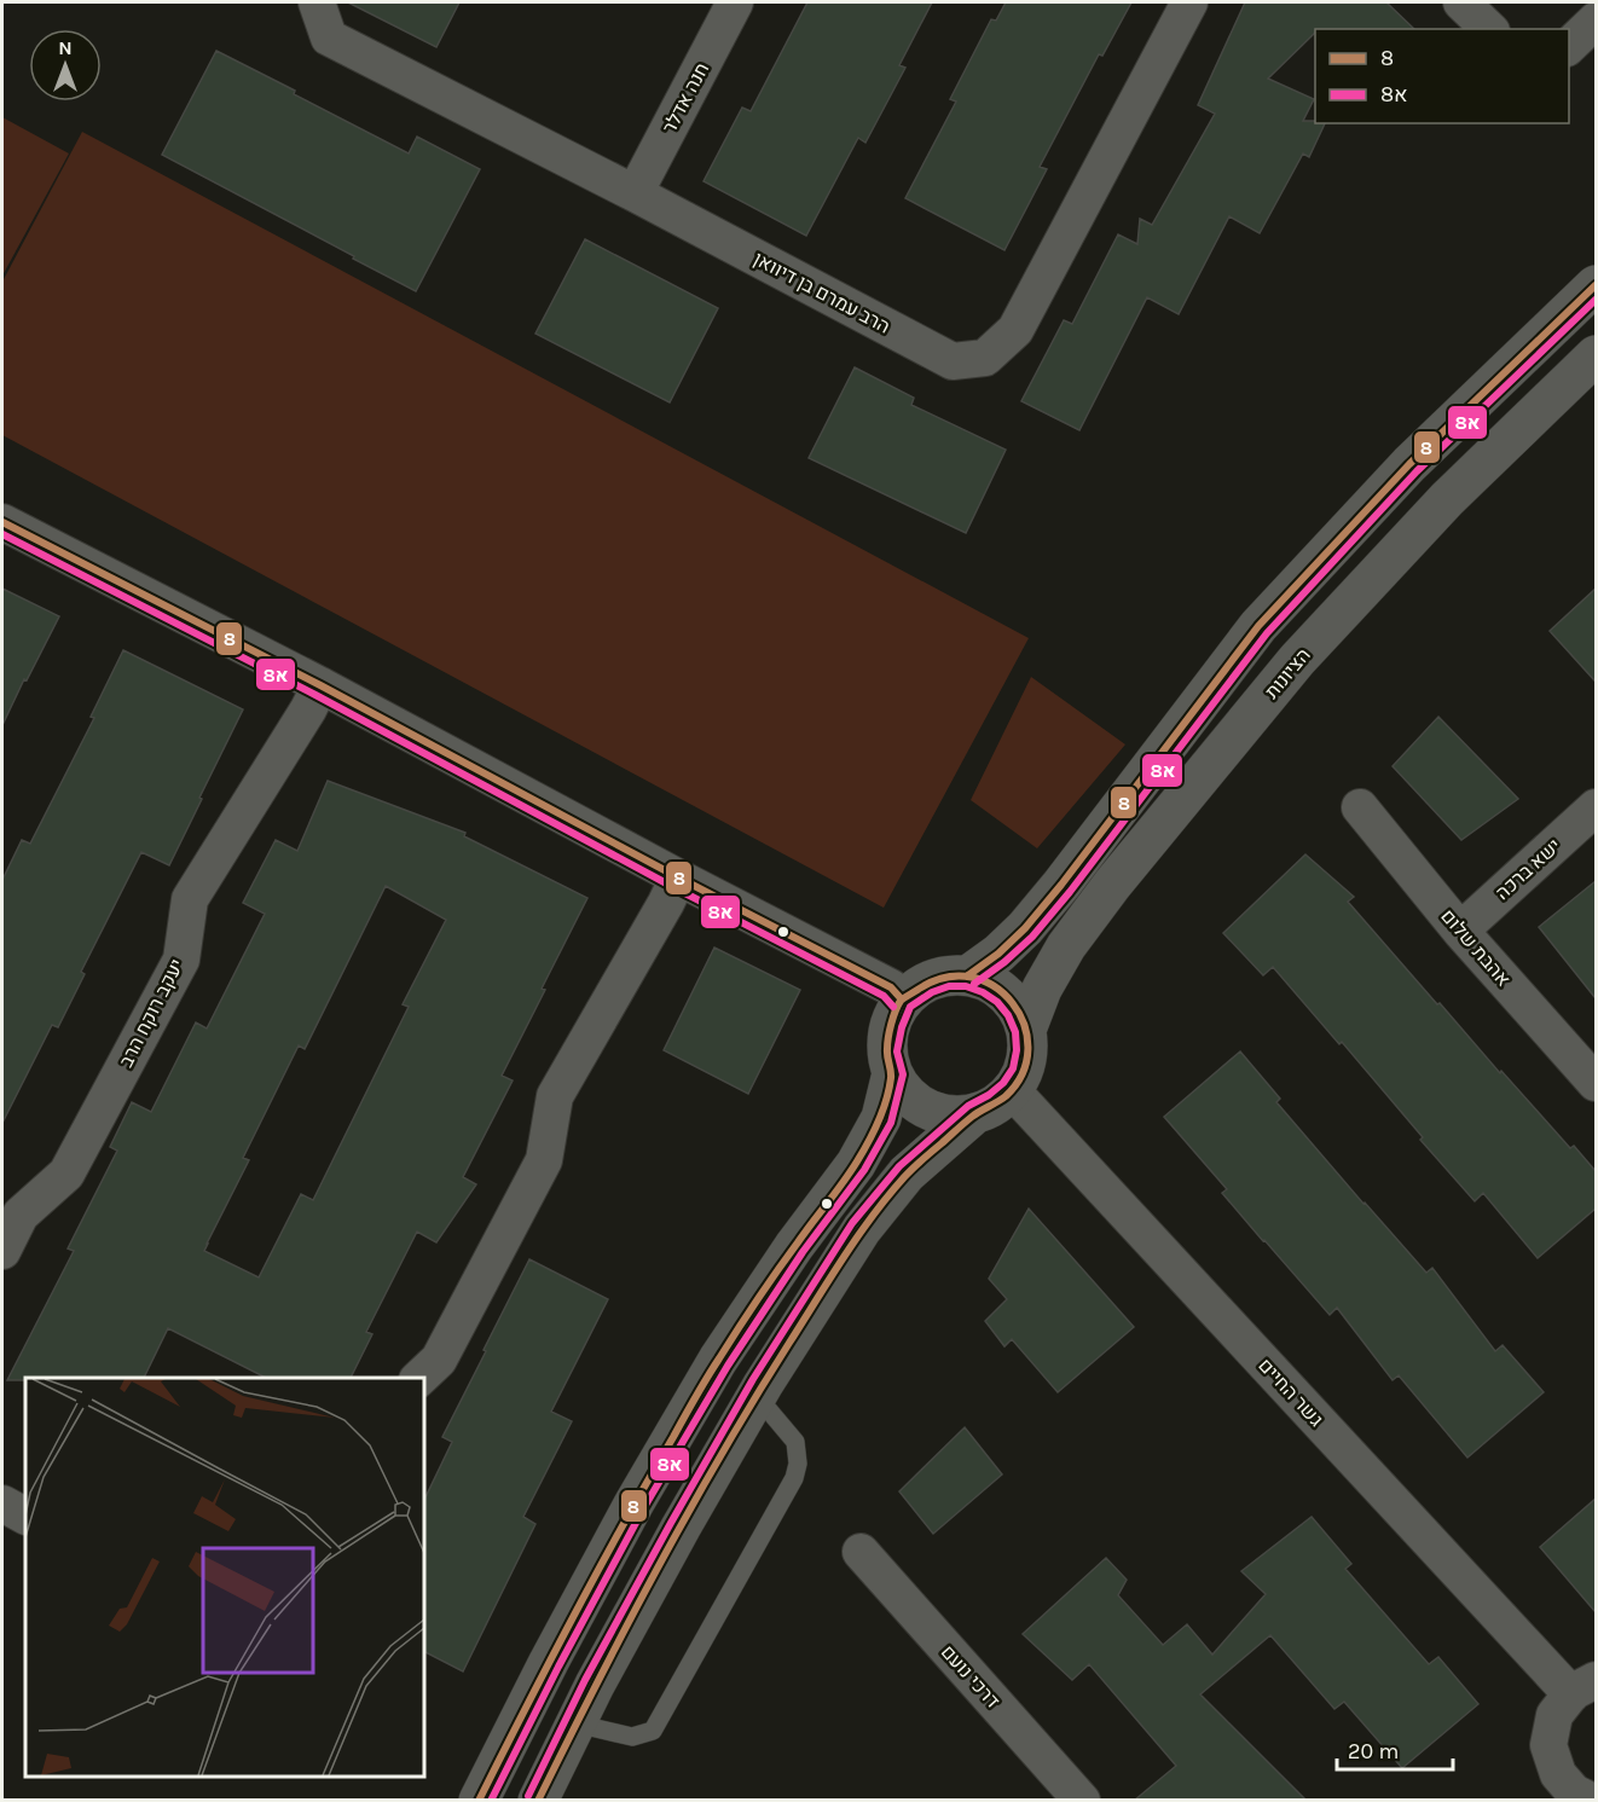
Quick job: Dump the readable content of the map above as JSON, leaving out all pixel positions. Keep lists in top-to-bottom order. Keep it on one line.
{"streets":{"street":["חנה אדלר","הרב עמרם בן דיוואן","הציונות","ישא ברכה","אהבת שלום","יעקב רוקח הרב","גשר החיים","דרכי נועם"]},"crossings":[["חנה אדלר","הרב עמרם בן דיוואן"],["הציונות","גשר החיים"],["ישא ברכה","אהבת שלום"]],"lines":["transit line 8","transit line 8א"],"legend":["8","8א"],"scale_bar":"20 m","north":"top"}
